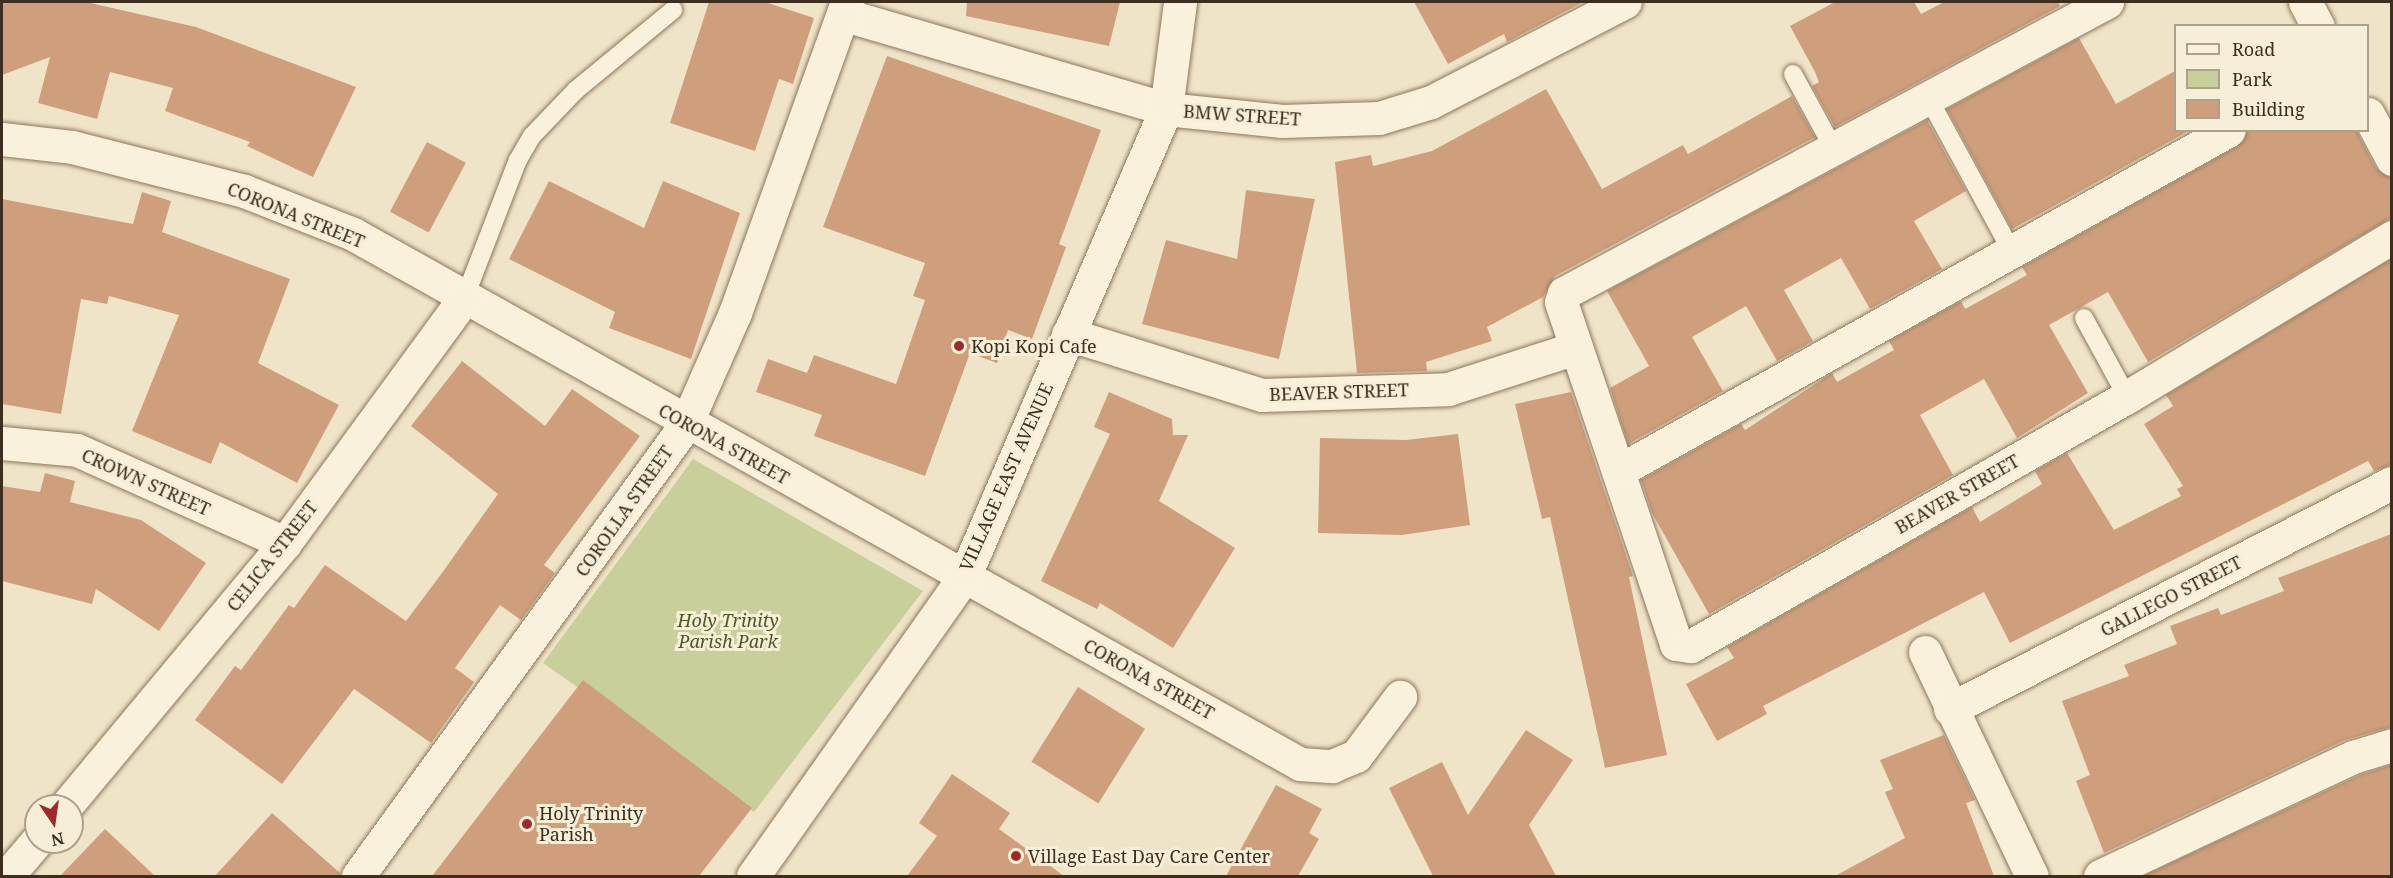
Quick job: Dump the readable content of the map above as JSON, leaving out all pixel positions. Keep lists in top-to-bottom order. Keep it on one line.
{"streets":{"street":["BMW STREET","CORONA STREET","BEAVER STREET","VILLAGE EAST AVENUE","CROWN STREET","COROLLA STREET","CELICA STREET","GALLEGO STREET"]},"crossings":[["BMW STREET","VILLAGE EAST AVENUE"],["BMW STREET","COROLLA STREET"],["CORONA STREET","VILLAGE EAST AVENUE"],["CORONA STREET","COROLLA STREET"],["CORONA STREET","CELICA STREET"],["BEAVER STREET","VILLAGE EAST AVENUE"],["CROWN STREET","CELICA STREET"]],"parks":["Holy Trinity Parish Park"],"places":["Kopi Kopi Cafe","Holy Trinity Parish","Village East Day Care Center"],"legend":["Road","Park","Building"],"north":"bottom"}
